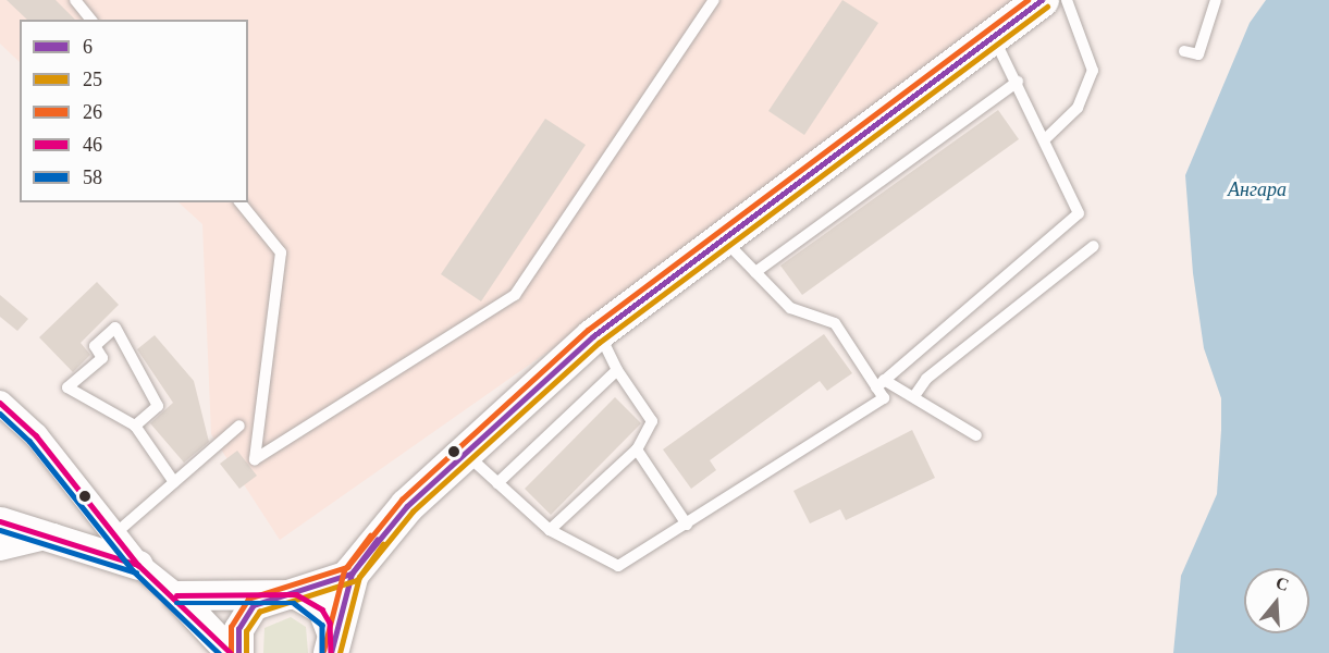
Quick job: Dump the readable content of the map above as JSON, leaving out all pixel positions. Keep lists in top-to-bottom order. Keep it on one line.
{"water":["Ангара"],"lines":["transit line 6","transit line 26","transit line 25","transit line 46","transit line 58"],"legend":["6","25","26","46","58"],"north":"top"}
